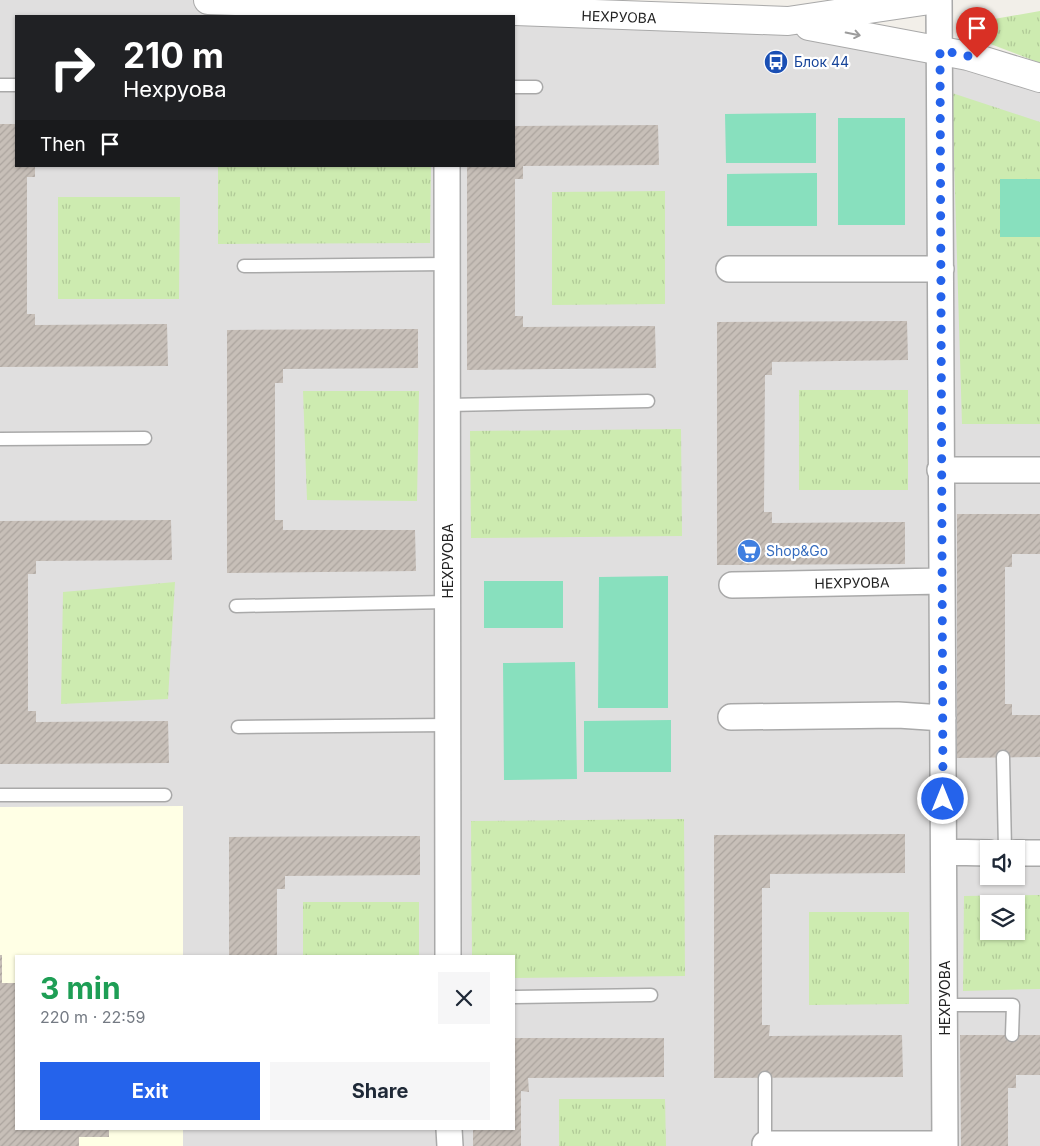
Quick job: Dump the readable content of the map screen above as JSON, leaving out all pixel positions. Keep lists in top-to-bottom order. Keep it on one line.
{"streets":{"street":["НЕХРУОВА"]},"places":{"bus stop":["Блок 44"],"supermarket":["Shop&Go"]},"page":{"turn":["210 m","Нехруова"],"then":"Then","heading":["3 min","220 m · 22:59"],"buttons":["Exit","Share"]}}
